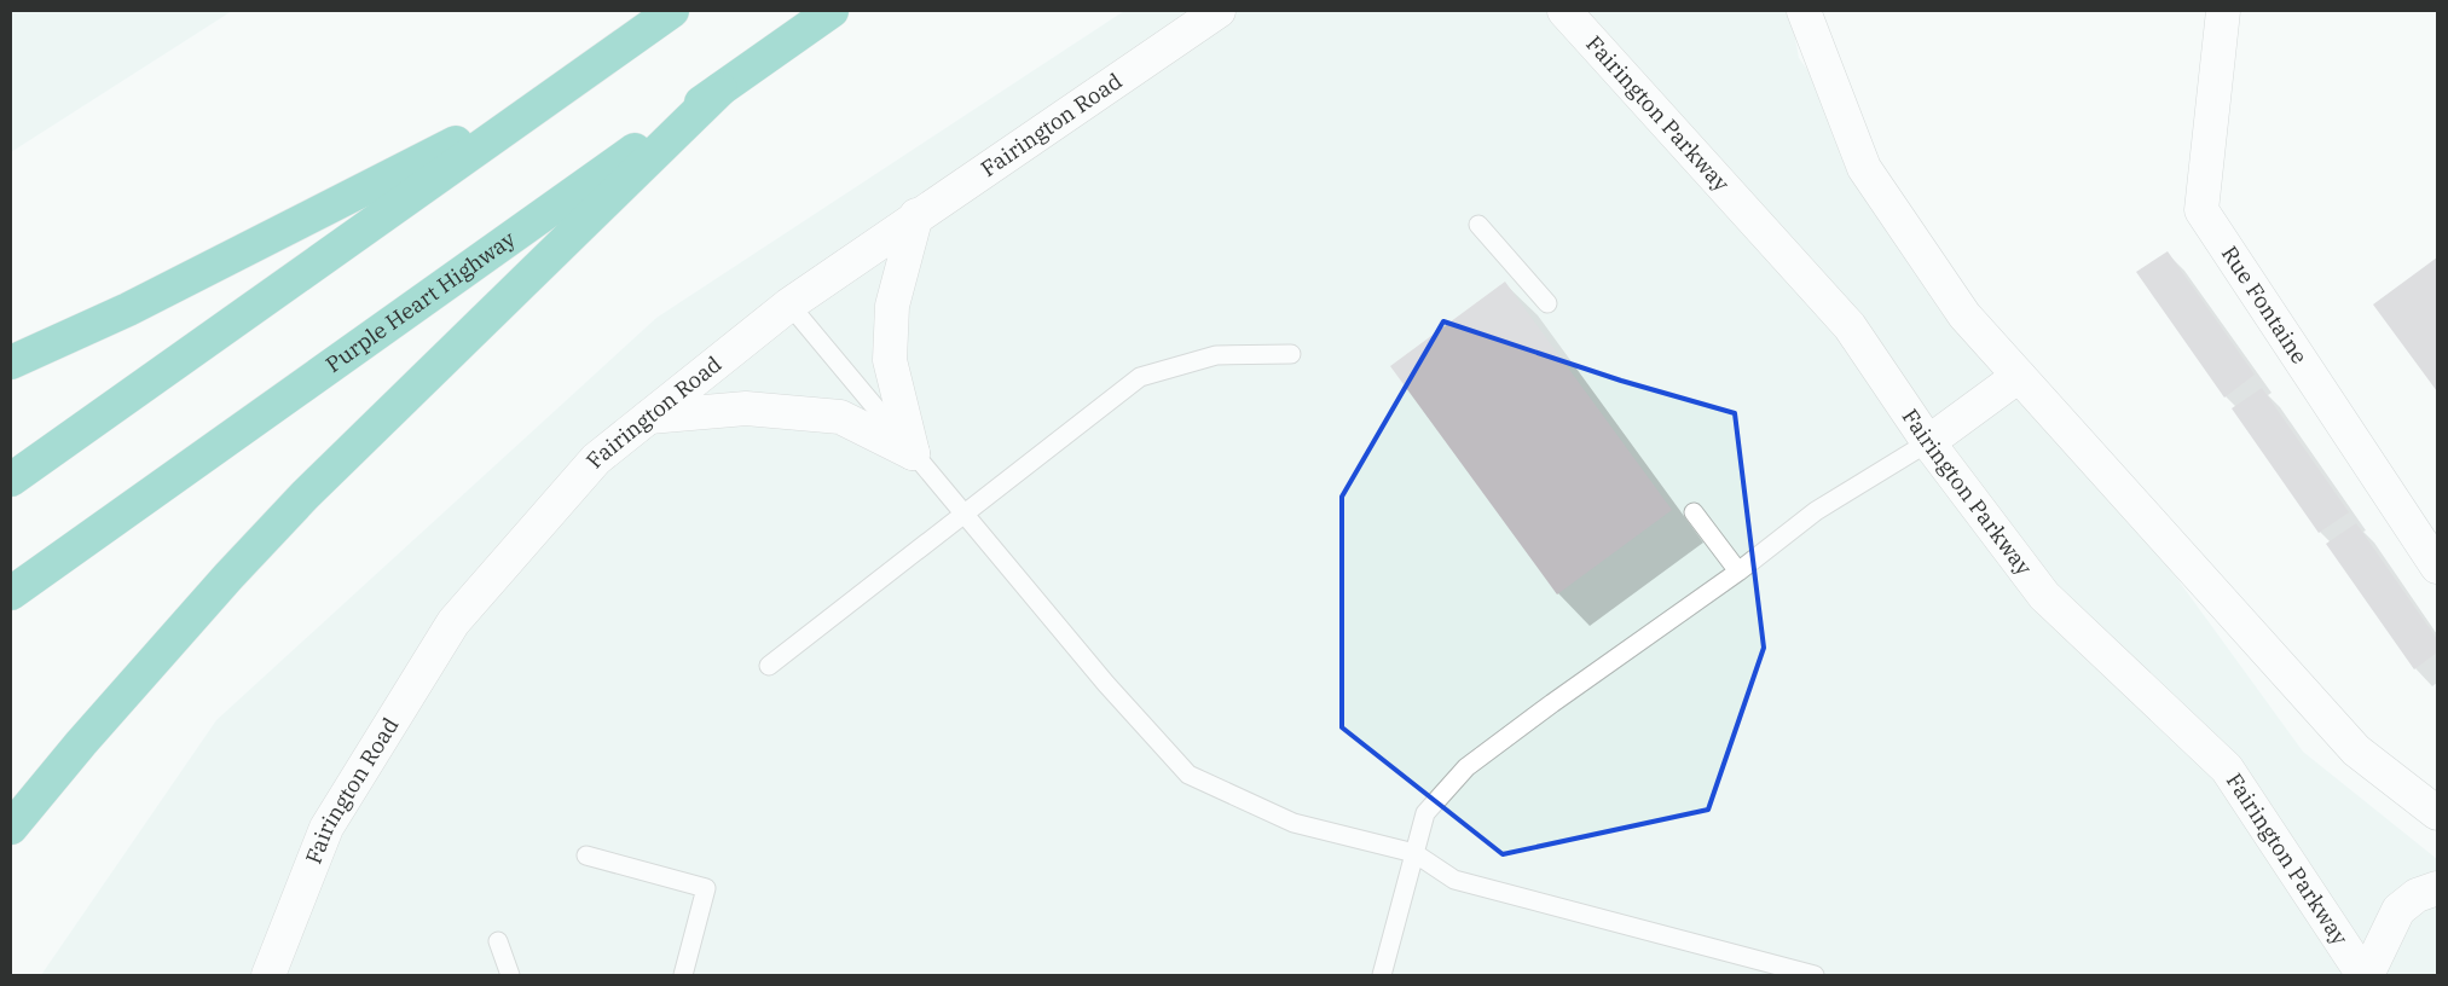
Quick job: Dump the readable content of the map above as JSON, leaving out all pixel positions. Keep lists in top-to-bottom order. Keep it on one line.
{"streets":{"highway":["Purple Heart Highway"],"street":["Fairington Parkway","Fairington Road","Rue Fontaine"]}}
